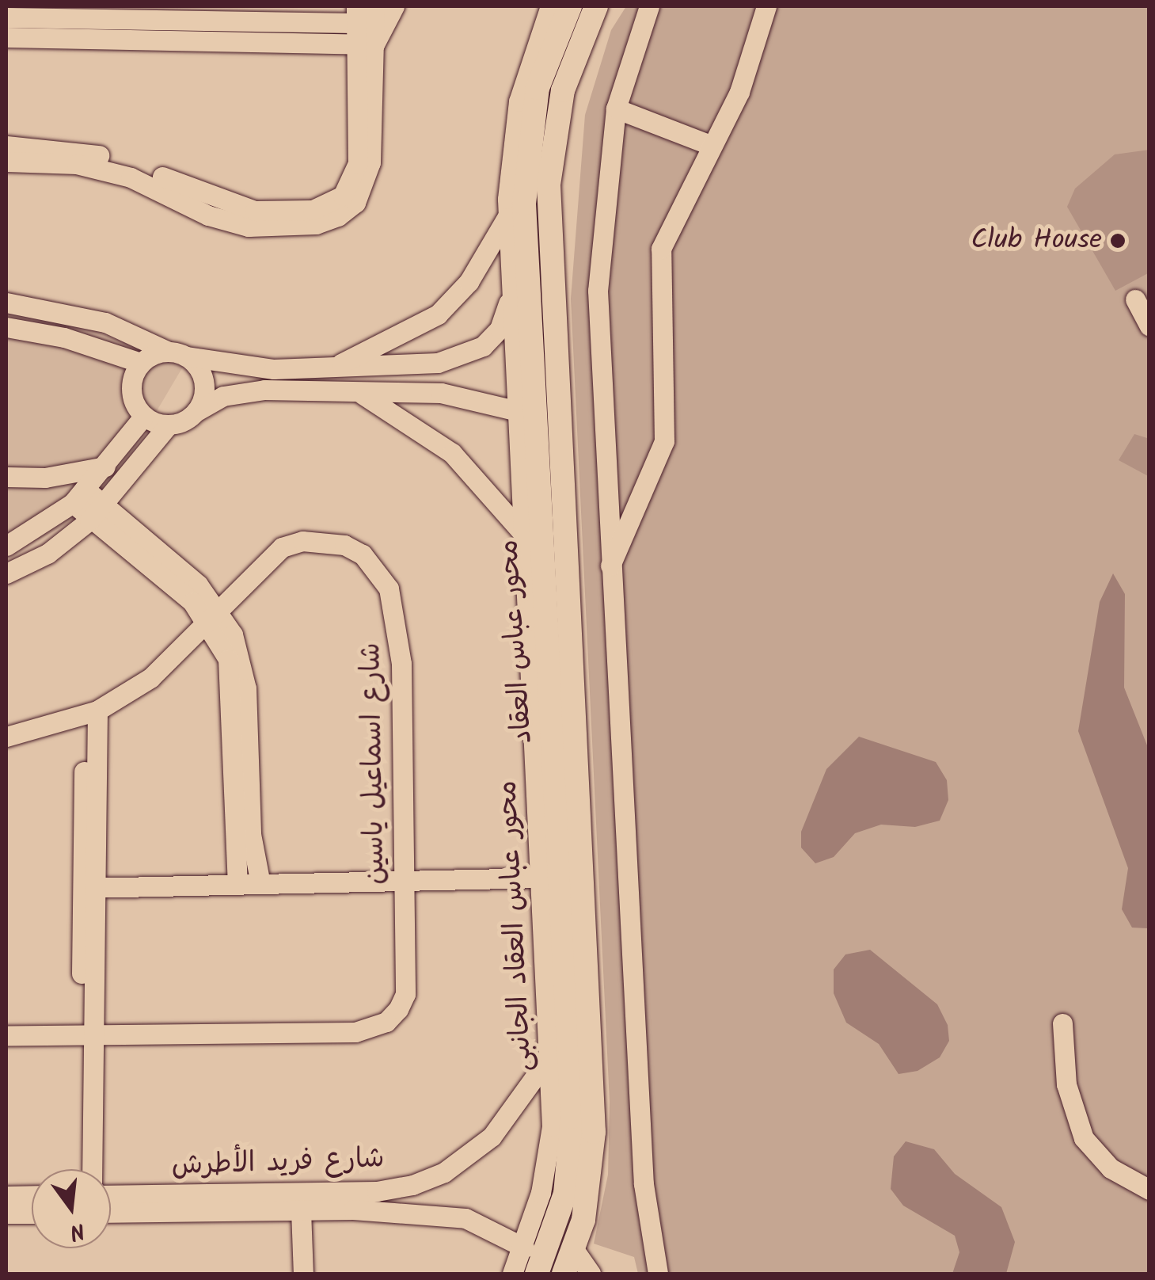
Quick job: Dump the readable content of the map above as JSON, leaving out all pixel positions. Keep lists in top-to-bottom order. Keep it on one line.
{"streets":{"main road":["محور عباس العقاد"],"street":["شارع اسماعيل ياسين","محور عباس العقاد الجانبى","شارع فريد الأطرش"]},"crossings":[["محور عباس العقاد","محور عباس العقاد الجانبى"],["محور عباس العقاد الجانبى","شارع فريد الأطرش"]],"places":["Club House"],"north":"bottom"}
